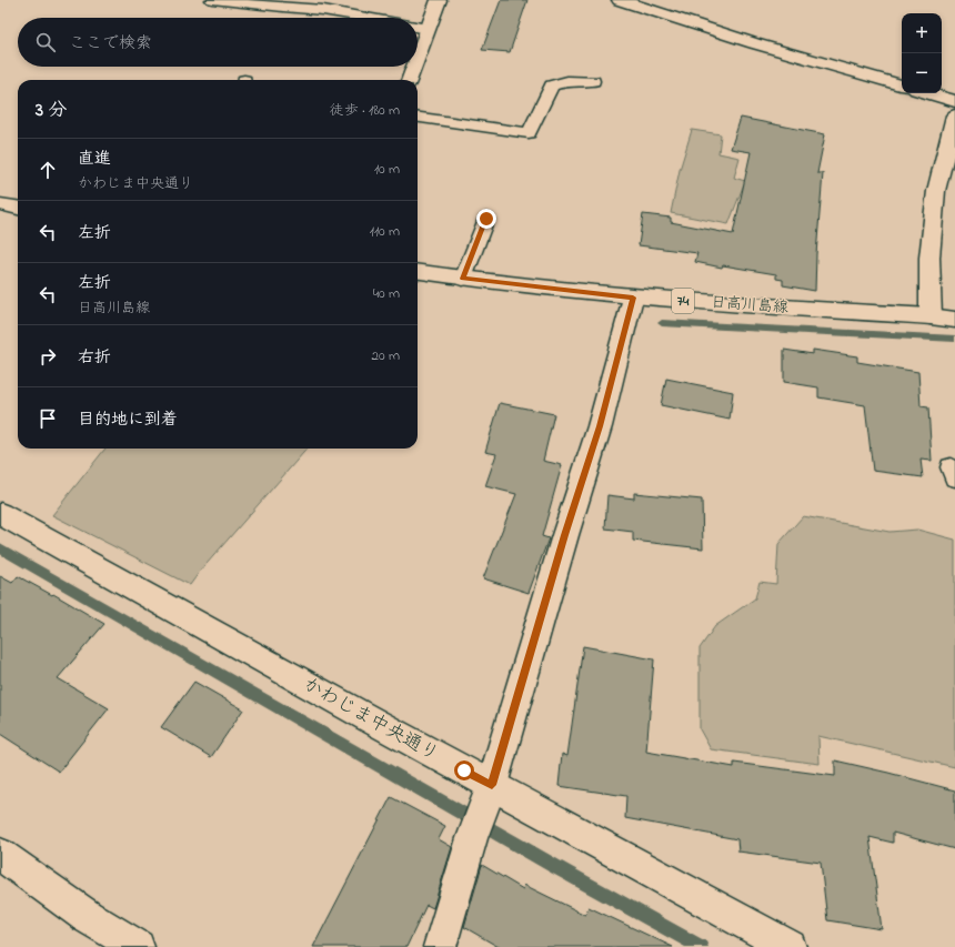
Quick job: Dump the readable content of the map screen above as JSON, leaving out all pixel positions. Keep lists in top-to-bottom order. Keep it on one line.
{"streets":{"street":["74","日高川島線","かわじま中央通り"]},"page":{"map_buttons":["+","−"],"search":"ここで検索","heading":["3 分","徒歩 · 180 m"],"list":[["直進","かわじま中央通り","10 m"],["左折","110 m"],["左折","日高川島線","40 m"],["右折","20 m"],"目的地に到着"]}}
